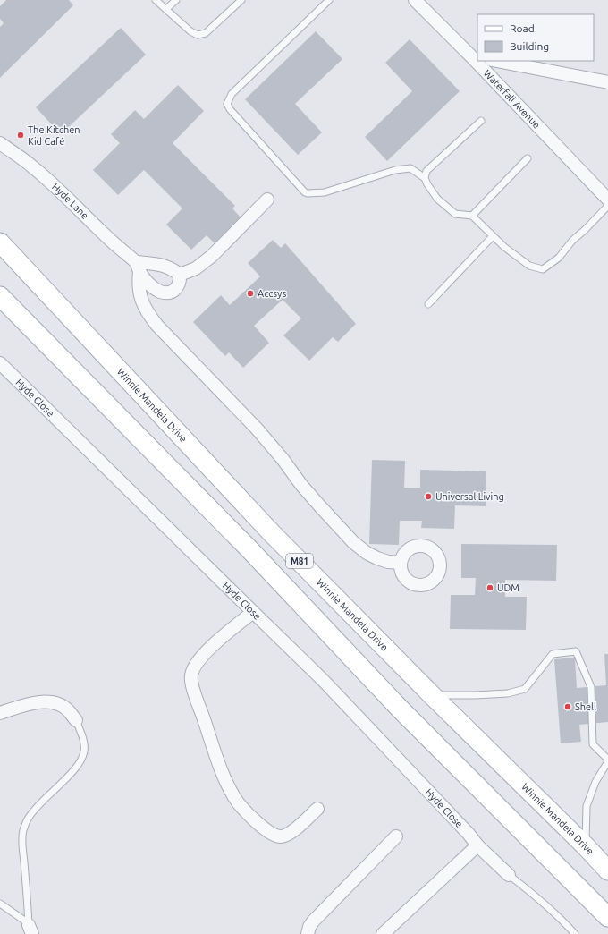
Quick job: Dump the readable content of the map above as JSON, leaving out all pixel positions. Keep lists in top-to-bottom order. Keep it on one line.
{"streets":{"main road":["Winnie Mandela Drive","M81"],"street":["Waterfall Avenue","Hyde Lane","Hyde Close"]},"places":["The Kitchen Kid Café","Accsys","Universal Living","UDM","Shell"],"legend":["Road","Building"]}
